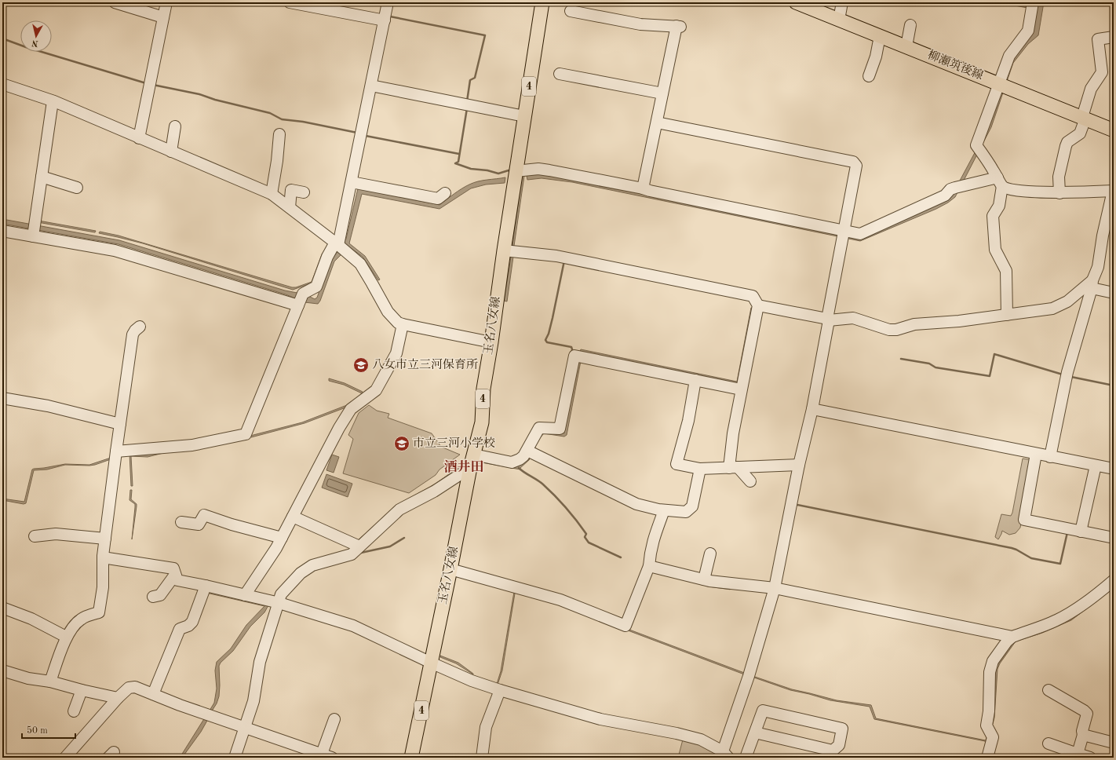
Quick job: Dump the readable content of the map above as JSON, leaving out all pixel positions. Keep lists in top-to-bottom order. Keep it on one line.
{"streets":{"main road":["柳瀬筑後線","4","玉名八女線"]},"districts":["酒井田"],"places":{"school or university":["八女市立三河保育所","市立三河小学校"]},"scale_bar":"50 m","north":"bottom"}
